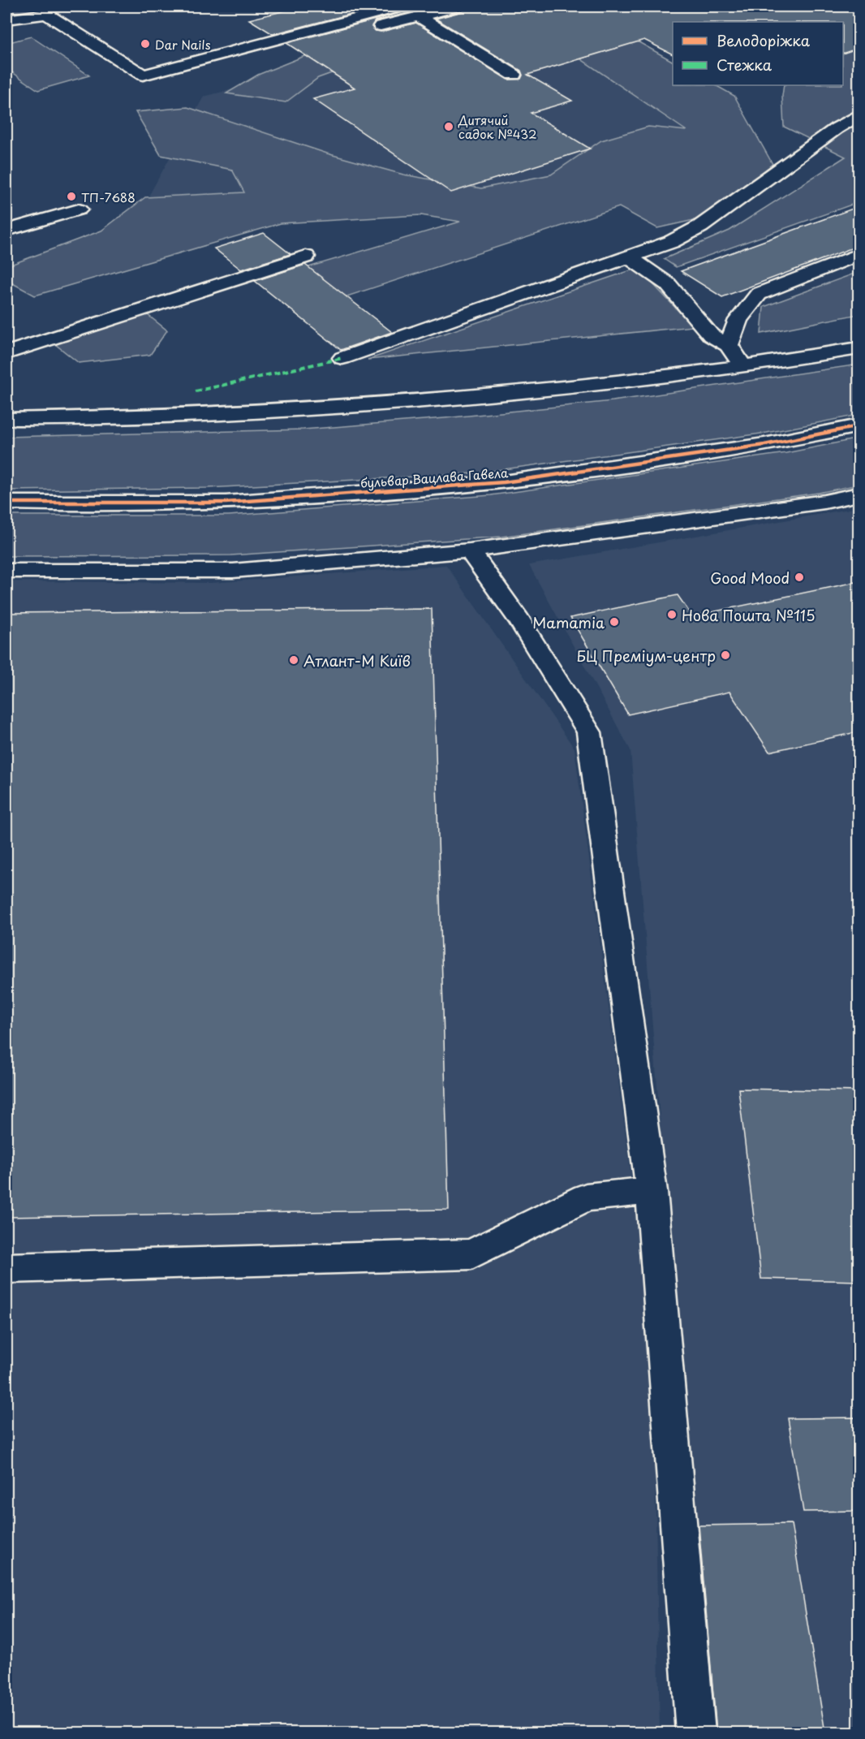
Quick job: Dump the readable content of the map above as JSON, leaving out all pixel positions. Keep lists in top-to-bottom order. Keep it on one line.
{"streets":{"street":["бульвар Вацлава Гавела"]},"places":["Dar Nails","Дитячий садок №432","ТП-7688","Good Mood","Нова Пошта №115","Mamamia","БЦ Преміум-центр","Атлант-М Київ"],"legend":["Велодоріжка","Стежка"]}
